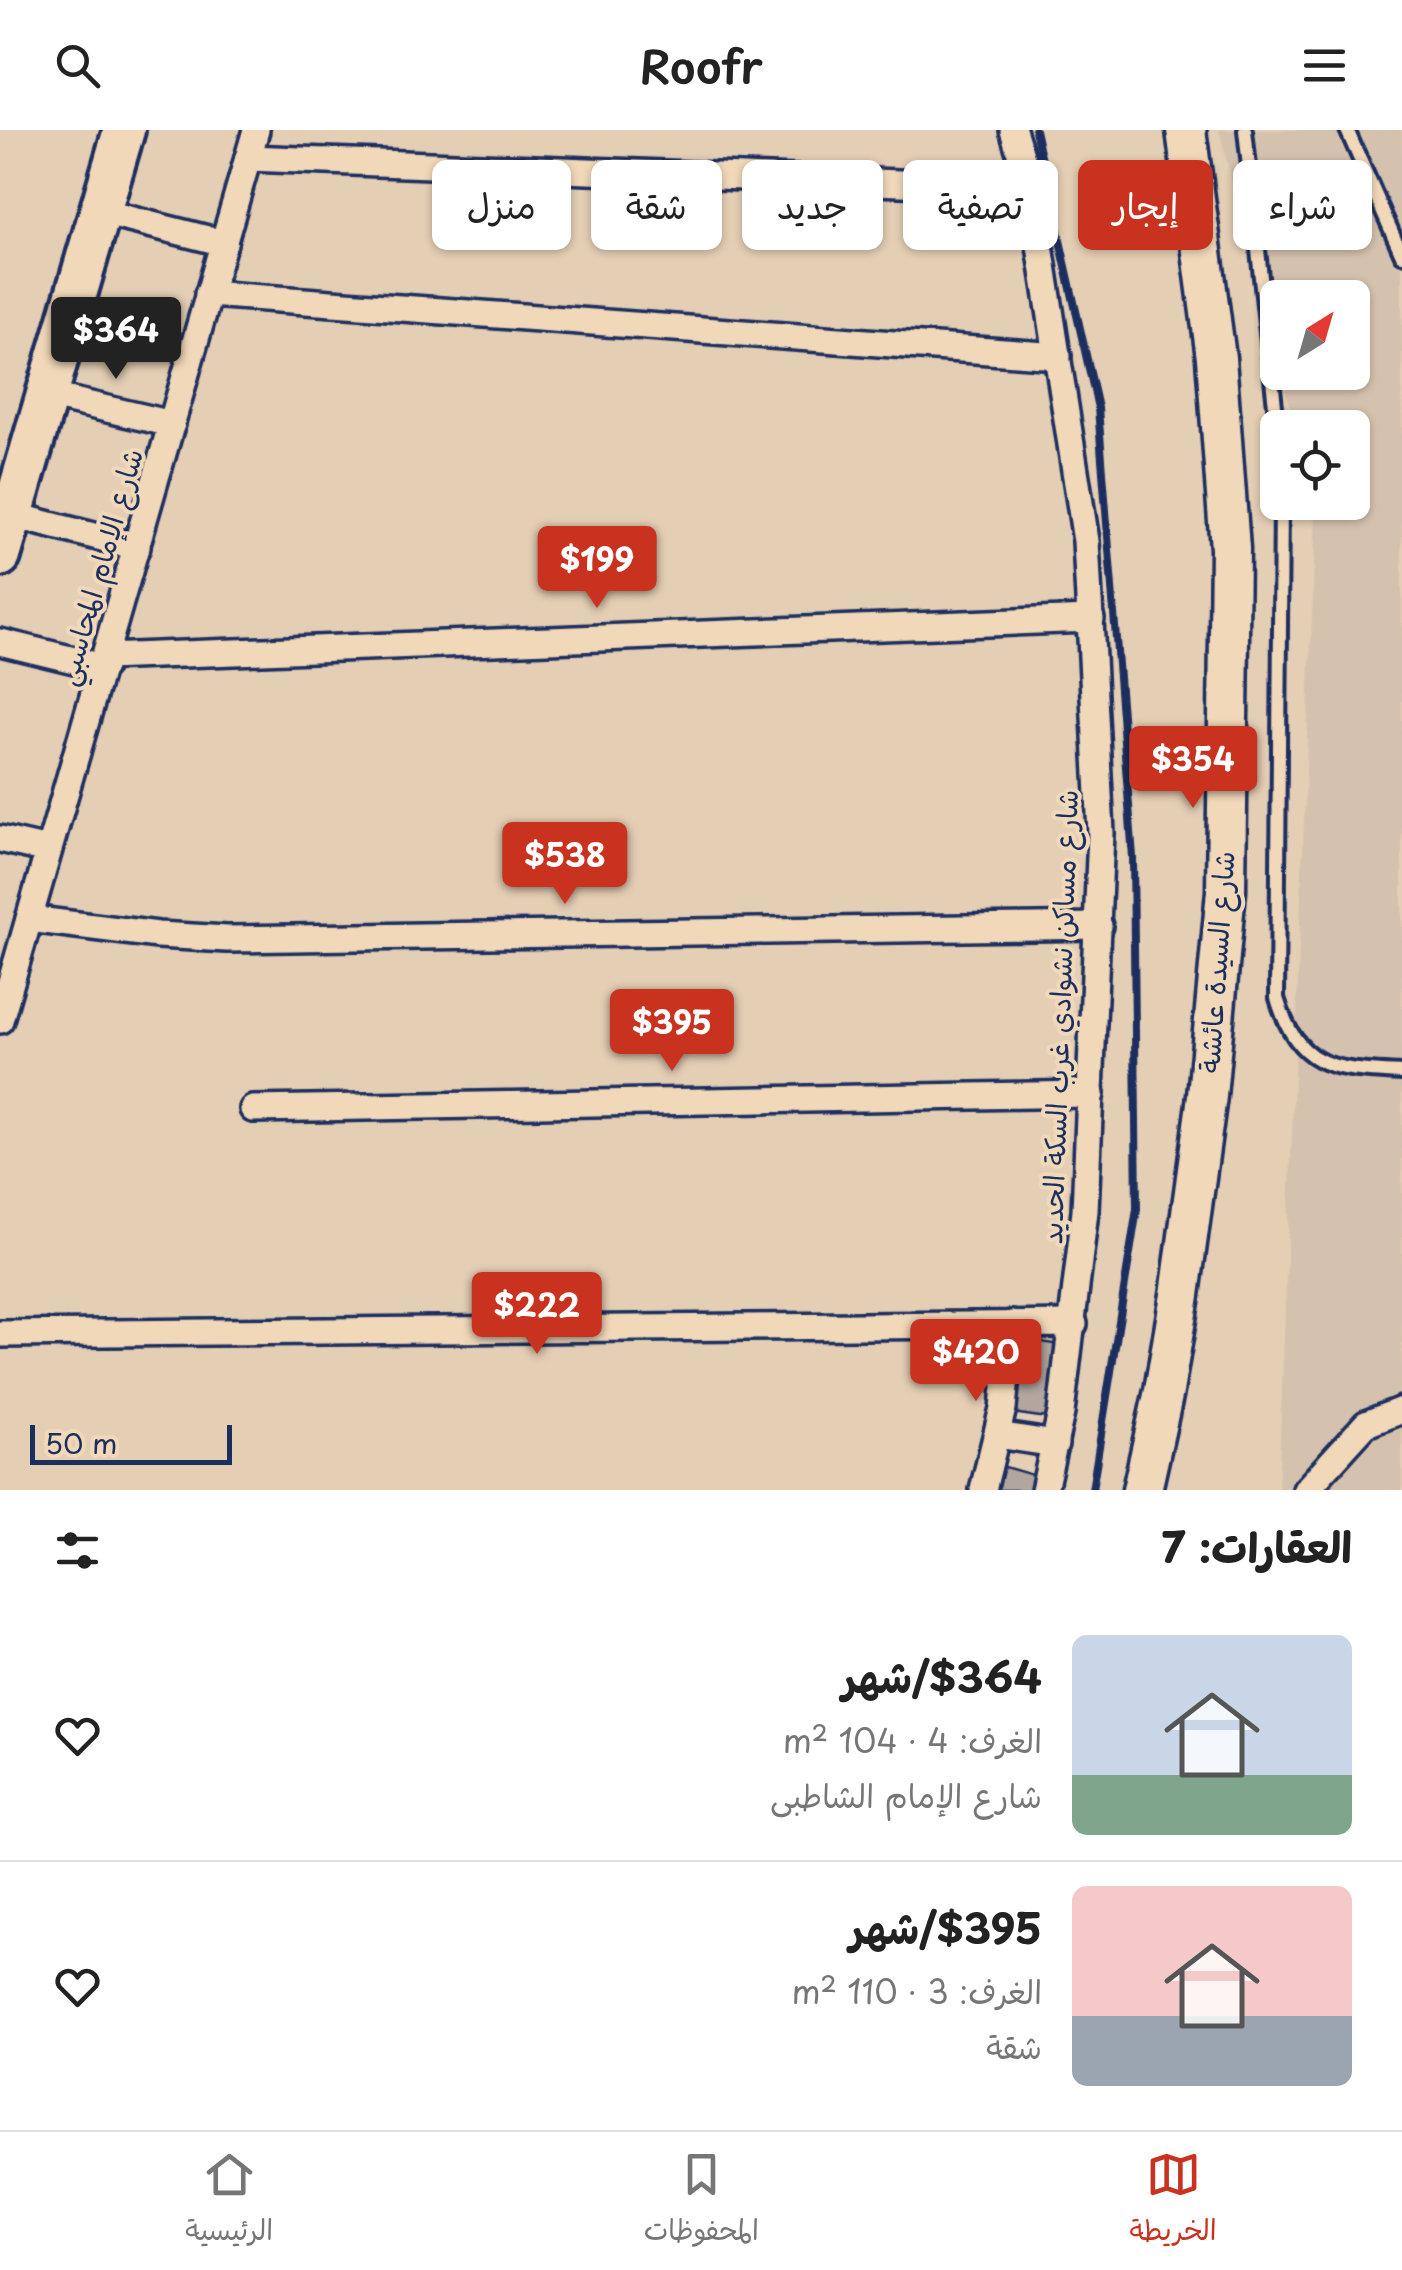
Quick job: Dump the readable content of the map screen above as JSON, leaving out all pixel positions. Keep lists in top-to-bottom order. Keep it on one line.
{"streets":{"street":["شارع الإمام المحاسبي","شارع السيدة عائشة","شارع مساكن نشوادي غرب السكة الحديد"]},"scale_bar":"50 m","north":"top right","page":{"header":"Roofr","chip":["شراء","إيجار","تصفية","جديد","شقة","منزل"],"price":["$364","$199","$354","$538","$395","$222","$420"],"scale":"50 m","heading":"العقارات: 7","list":[{"name":"$364/شهر","note":"الغرف: 4 · 104 m² · شارع الإمام الشاطبى"},{"name":"$395/شهر","note":"الغرف: 3 · 110 m² · شقة"}],"tabs":["الخريطة","المحفوظات","الرئيسية"]}}
